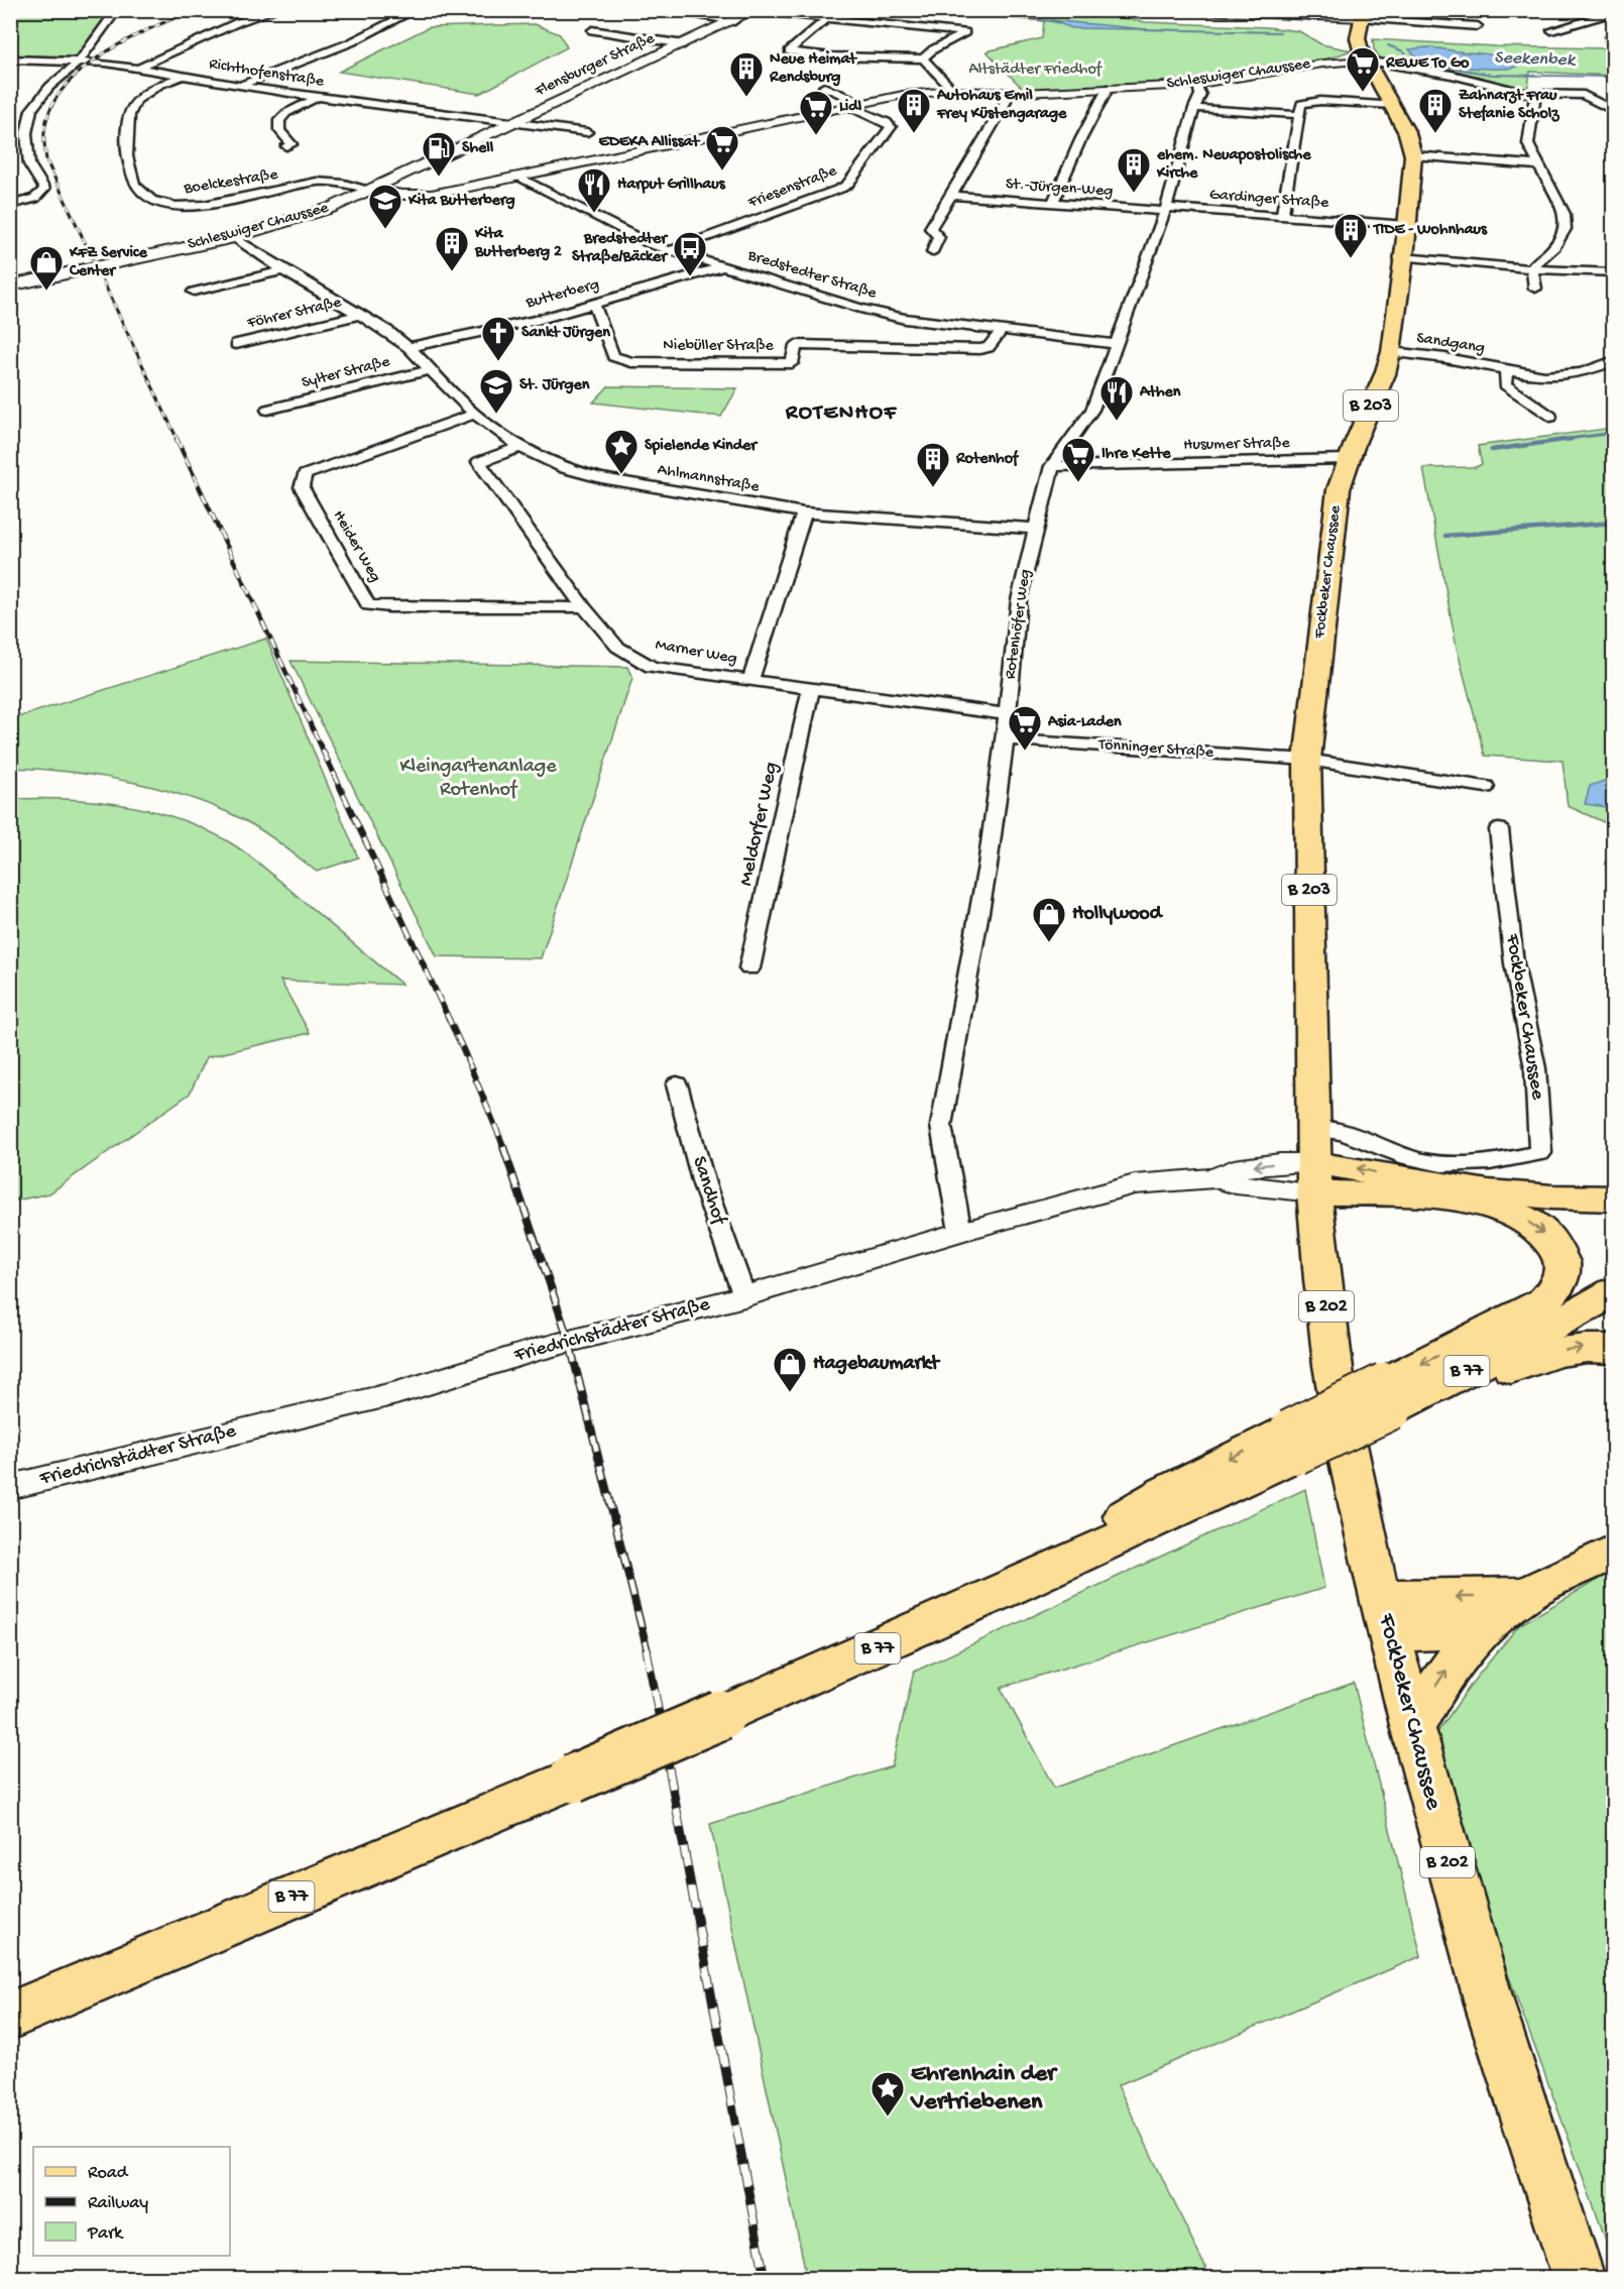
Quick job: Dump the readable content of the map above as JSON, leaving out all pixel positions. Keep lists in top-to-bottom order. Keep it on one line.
{"streets":{"main road":["Flensburger Straße","Schleswiger Chaussee","B 203","Fockbeker Chaussee","B 202","B 77"],"street":["Richthofenstraße","Boelckestraße","Friesenstraße","St.-Jürgen-Weg","Gardinger Straße","Bredstedter Straße","Butterberg","Föhrer Straße","Sandgang","Niebüller Straße","Sylter Straße","Husumer Straße","Ahlmannstraße","Heider Weg","Rotenhöfer Weg","Marner Weg","Tönninger Straße","Meldorfer Weg","Sandhof","Friedrichstädter Straße"]},"crossings":[["Flensburger Straße","Richthofenstraße"],["Flensburger Straße","Schleswiger Chaussee"],["Flensburger Straße","Boelckestraße"],["Richthofenstraße","Boelckestraße"],["Schleswiger Chaussee","Boelckestraße"],["Schleswiger Chaussee","Friesenstraße"],["Schleswiger Chaussee","Bredstedter Straße"],["Schleswiger Chaussee","Ahlmannstraße"],["Schleswiger Chaussee","Fockbeker Chaussee"],["Schleswiger Chaussee","Rotenhöfer Weg"],["Friesenstraße","Bredstedter Straße"],["St.-Jürgen-Weg","Gardinger Straße"],["St.-Jürgen-Weg","Rotenhöfer Weg"],["Gardinger Straße","Fockbeker Chaussee"],["Gardinger Straße","Rotenhöfer Weg"],["Bredstedter Straße","Butterberg"],["Bredstedter Straße","Niebüller Straße"],["Bredstedter Straße","Rotenhöfer Weg"],["Butterberg","Niebüller Straße"],["Butterberg","Ahlmannstraße"],["Föhrer Straße","Ahlmannstraße"],["Sandgang","Fockbeker Chaussee"],["Sylter Straße","Ahlmannstraße"],["Husumer Straße","Fockbeker Chaussee"],["Husumer Straße","Rotenhöfer Weg"],["Ahlmannstraße","Heider Weg"],["Ahlmannstraße","Rotenhöfer Weg"],["Ahlmannstraße","Marner Weg"],["Heider Weg","Marner Weg"],["Fockbeker Chaussee","Tönninger Straße"],["Fockbeker Chaussee","Friedrichstädter Straße"],["Rotenhöfer Weg","Marner Weg"],["Rotenhöfer Weg","Tönninger Straße"],["Rotenhöfer Weg","Friedrichstädter Straße"],["Marner Weg","Meldorfer Weg"],["Sandhof","Friedrichstädter Straße"]],"districts":["ROTENHOF"],"water":["Seekenbek"],"parks":["Altstädter Friedhof","Kleingartenanlage Rotenhof"],"places":{"supermarket":["REWE To Go","Lidl","EDEKA Allissat","Ihre Kette","Asia-Laden"],"building":["Neue Heimat Rendsburg","Autohaus Emil Frey Küstengarage","Zahnarzt Frau Stefanie Scholz","ehem. Neuapostolische Kirche","TIDE - Wohnhaus","Kita Butterberg 2","Rotenhof"],"fuel station":["Shell"],"restaurant":["Harput Grillhaus","Athen"],"school or university":["Kita Butterberg","St. Jürgen"],"bus stop":["Bredstedter Straße/Bäcker"],"shop":["KFZ Service Center","Hollywood","Hagebaumarkt"],"church":["Sankt Jürgen"],"place":["Spielende Kinder","Ehrenhain der Vertriebenen"]},"legend":["Road","Railway","Park"]}
